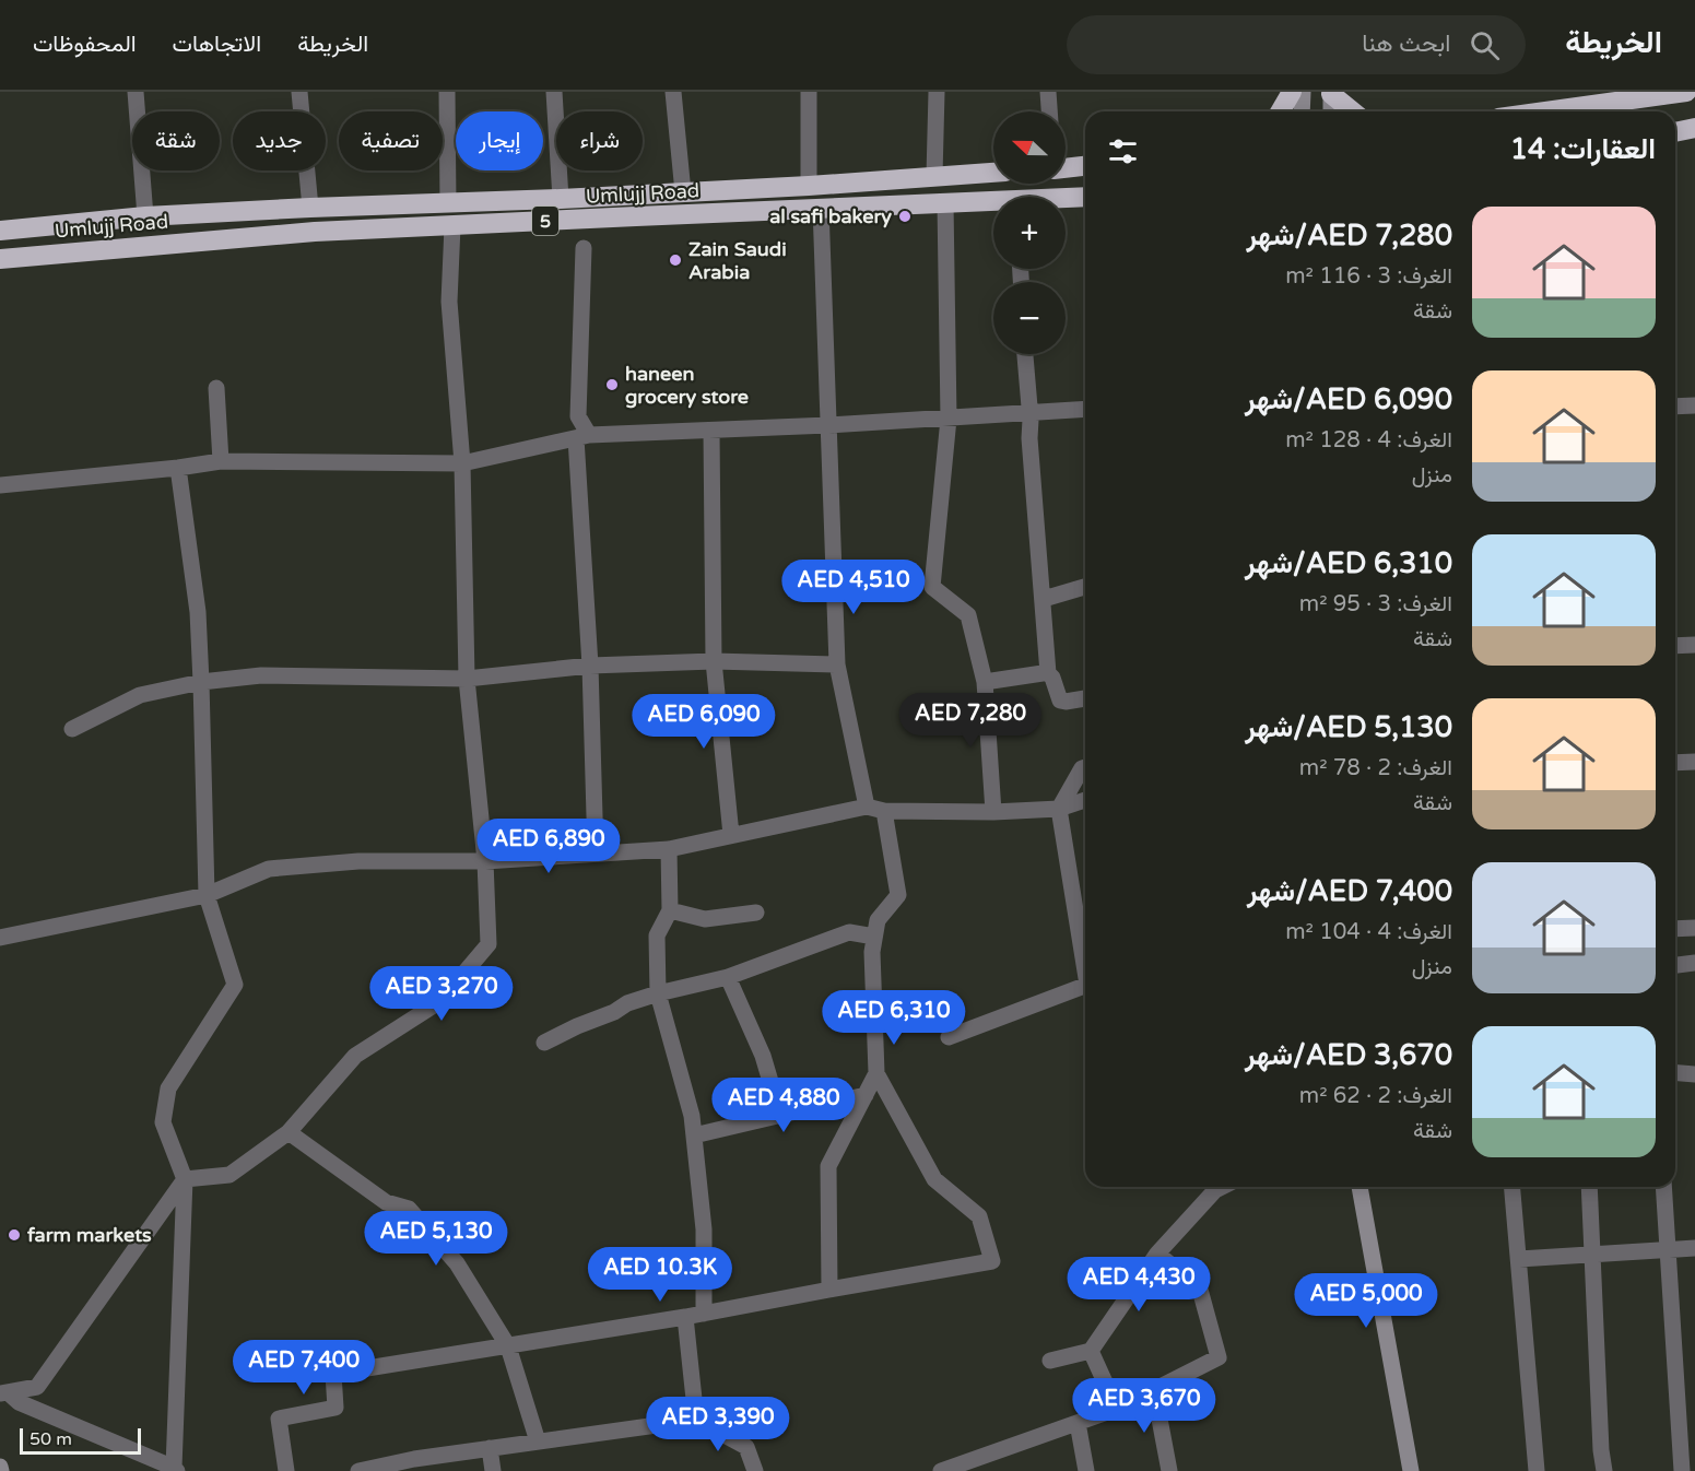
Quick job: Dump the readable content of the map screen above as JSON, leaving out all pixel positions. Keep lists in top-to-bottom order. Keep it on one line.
{"streets":{"highway":["Umlujj Road","5"]},"places":["al safi bakery","Zain Saudi Arabia","haneen grocery store","farm markets"],"scale_bar":"50 m","north":"left","page":{"header":"الخريطة","search":"ابحث هنا","nav":["الخريطة","الاتجاهات","المحفوظات"],"map_buttons":["+","−"],"chip":["شراء","إيجار","تصفية","جديد","شقة"],"heading":"العقارات: 14","list":[{"name":"AED 7,280/شهر","note":"الغرف: 3 · 116 m² · شقة"},{"name":"AED 6,090/شهر","note":"الغرف: 4 · 128 m² · منزل"},{"name":"AED 6,310/شهر","note":"الغرف: 3 · 95 m² · شقة"},{"name":"AED 5,130/شهر","note":"الغرف: 2 · 78 m² · شقة"},{"name":"AED 7,400/شهر","note":"الغرف: 4 · 104 m² · منزل"},{"name":"AED 3,670/شهر","note":"الغرف: 2 · 62 m² · شقة"}],"price":["AED 4,510","AED 7,280","AED 6,090","AED 6,890","AED 3,270","AED 6,310","AED 4,880","AED 5,130","AED 10.3K","AED 4,430","AED 5,000","AED 7,400","AED 3,670","AED 3,390"],"scale":"50 m"}}
